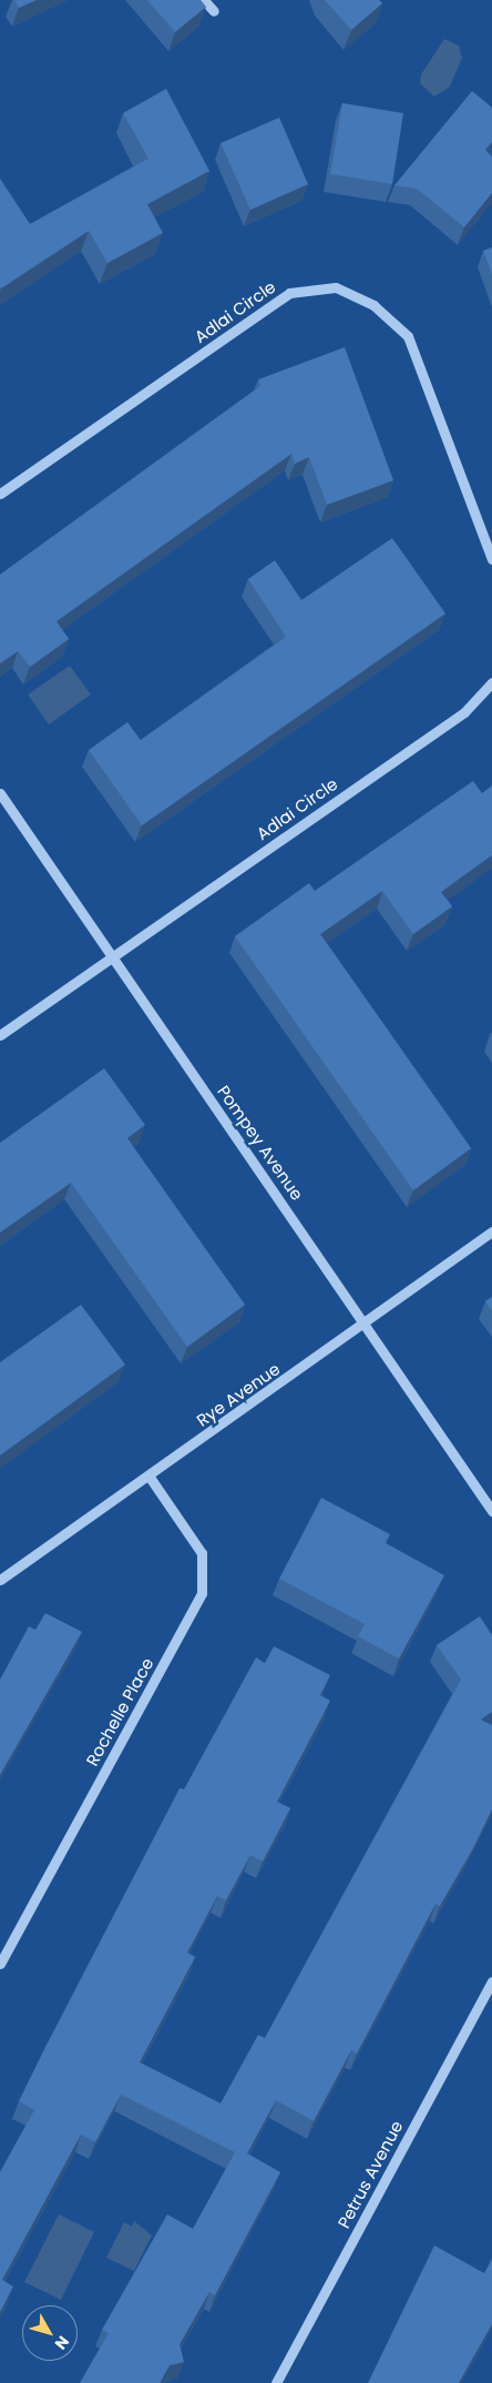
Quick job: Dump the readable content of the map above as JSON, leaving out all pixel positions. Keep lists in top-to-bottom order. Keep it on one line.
{"streets":{"street":["Adlai Circle","Pompey Avenue","Rye Avenue","Rochelle Place","Petrus Avenue"]},"crossings":[["Adlai Circle","Pompey Avenue"],["Pompey Avenue","Rye Avenue"],["Rye Avenue","Rochelle Place"]],"north":"bottom right"}
